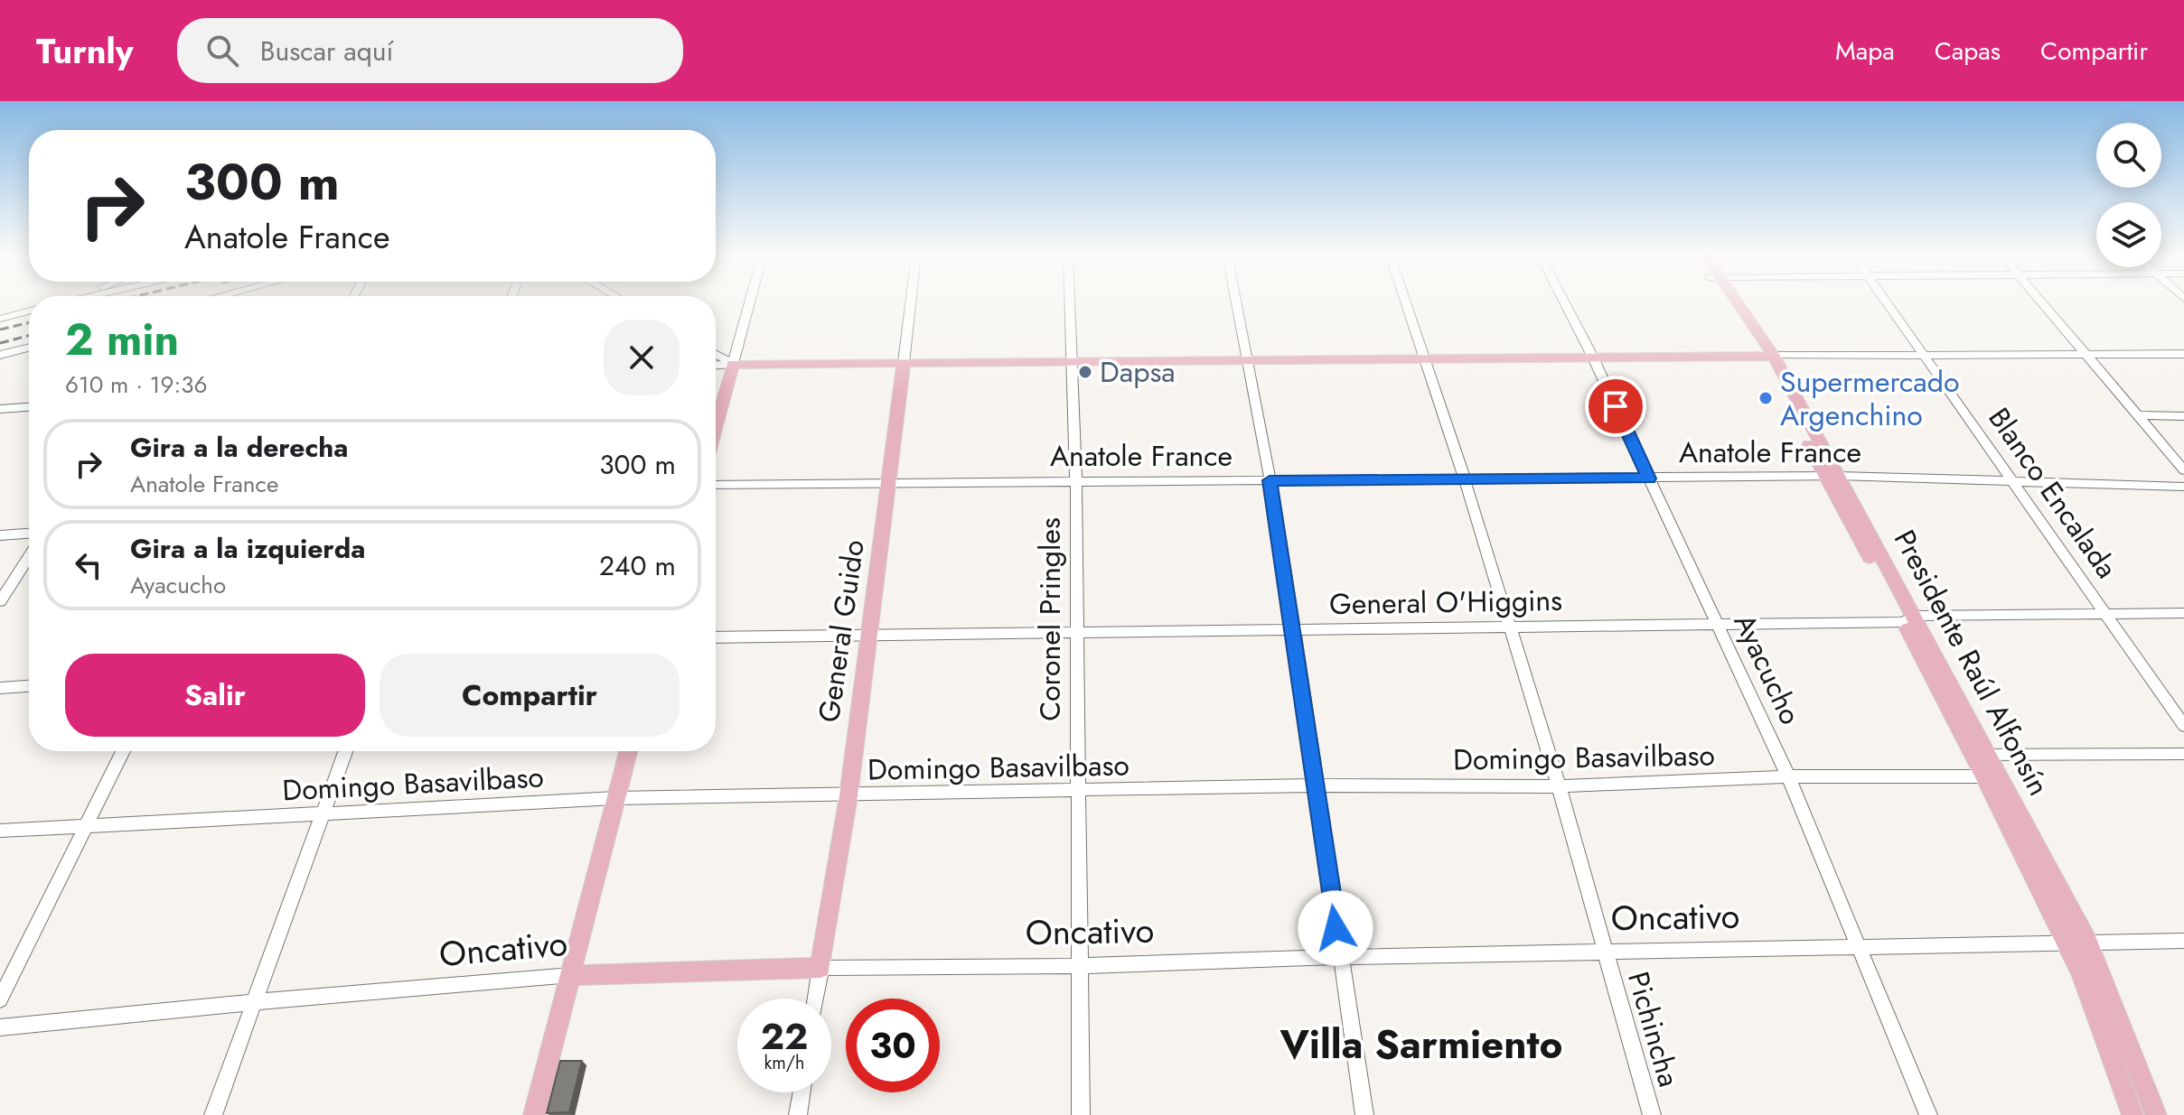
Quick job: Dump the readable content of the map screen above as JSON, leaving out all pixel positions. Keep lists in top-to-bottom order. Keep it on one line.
{"streets":{"main road":["General Guido","Presidente Raúl Alfonsín","Oncativo"],"street":["Anatole France","Blanco Encalada","General O'Higgins","Coronel Pringles","Ayacucho","Domingo Basavilbaso","Pichincha"]},"crossings":[["Anatole France","Blanco Encalada"],["Anatole France","Coronel Pringles"],["Anatole France","General Guido"],["Anatole France","Presidente Raúl Alfonsín"],["Anatole France","Ayacucho"],["Anatole France","Pichincha"],["Blanco Encalada","General O'Higgins"],["General O'Higgins","Coronel Pringles"],["General O'Higgins","General Guido"],["General O'Higgins","Presidente Raúl Alfonsín"],["General O'Higgins","Ayacucho"],["General O'Higgins","Pichincha"],["Coronel Pringles","Domingo Basavilbaso"],["Coronel Pringles","Oncativo"],["General Guido","Domingo Basavilbaso"],["General Guido","Oncativo"],["Presidente Raúl Alfonsín","Domingo Basavilbaso"],["Presidente Raúl Alfonsín","Oncativo"],["Ayacucho","Domingo Basavilbaso"],["Ayacucho","Oncativo"],["Domingo Basavilbaso","Pichincha"],["Oncativo","Pichincha"]],"districts":["Villa Sarmiento"],"places":["Dapsa","Supermercado Argenchino"],"page":{"header":"Turnly","search":"Buscar aquí","nav":["Mapa","Capas","Compartir"],"turn":["300 m","Anatole France"],"heading":["2 min","610 m · 19:36"],"list":[{"name":"Gira a la derecha","note":"Anatole France","value":"300 m"},{"name":"Gira a la izquierda","note":"Ayacucho","value":"240 m"}],"buttons":["Salir","Compartir"],"speed":"22 km/h","limit":"30"}}
